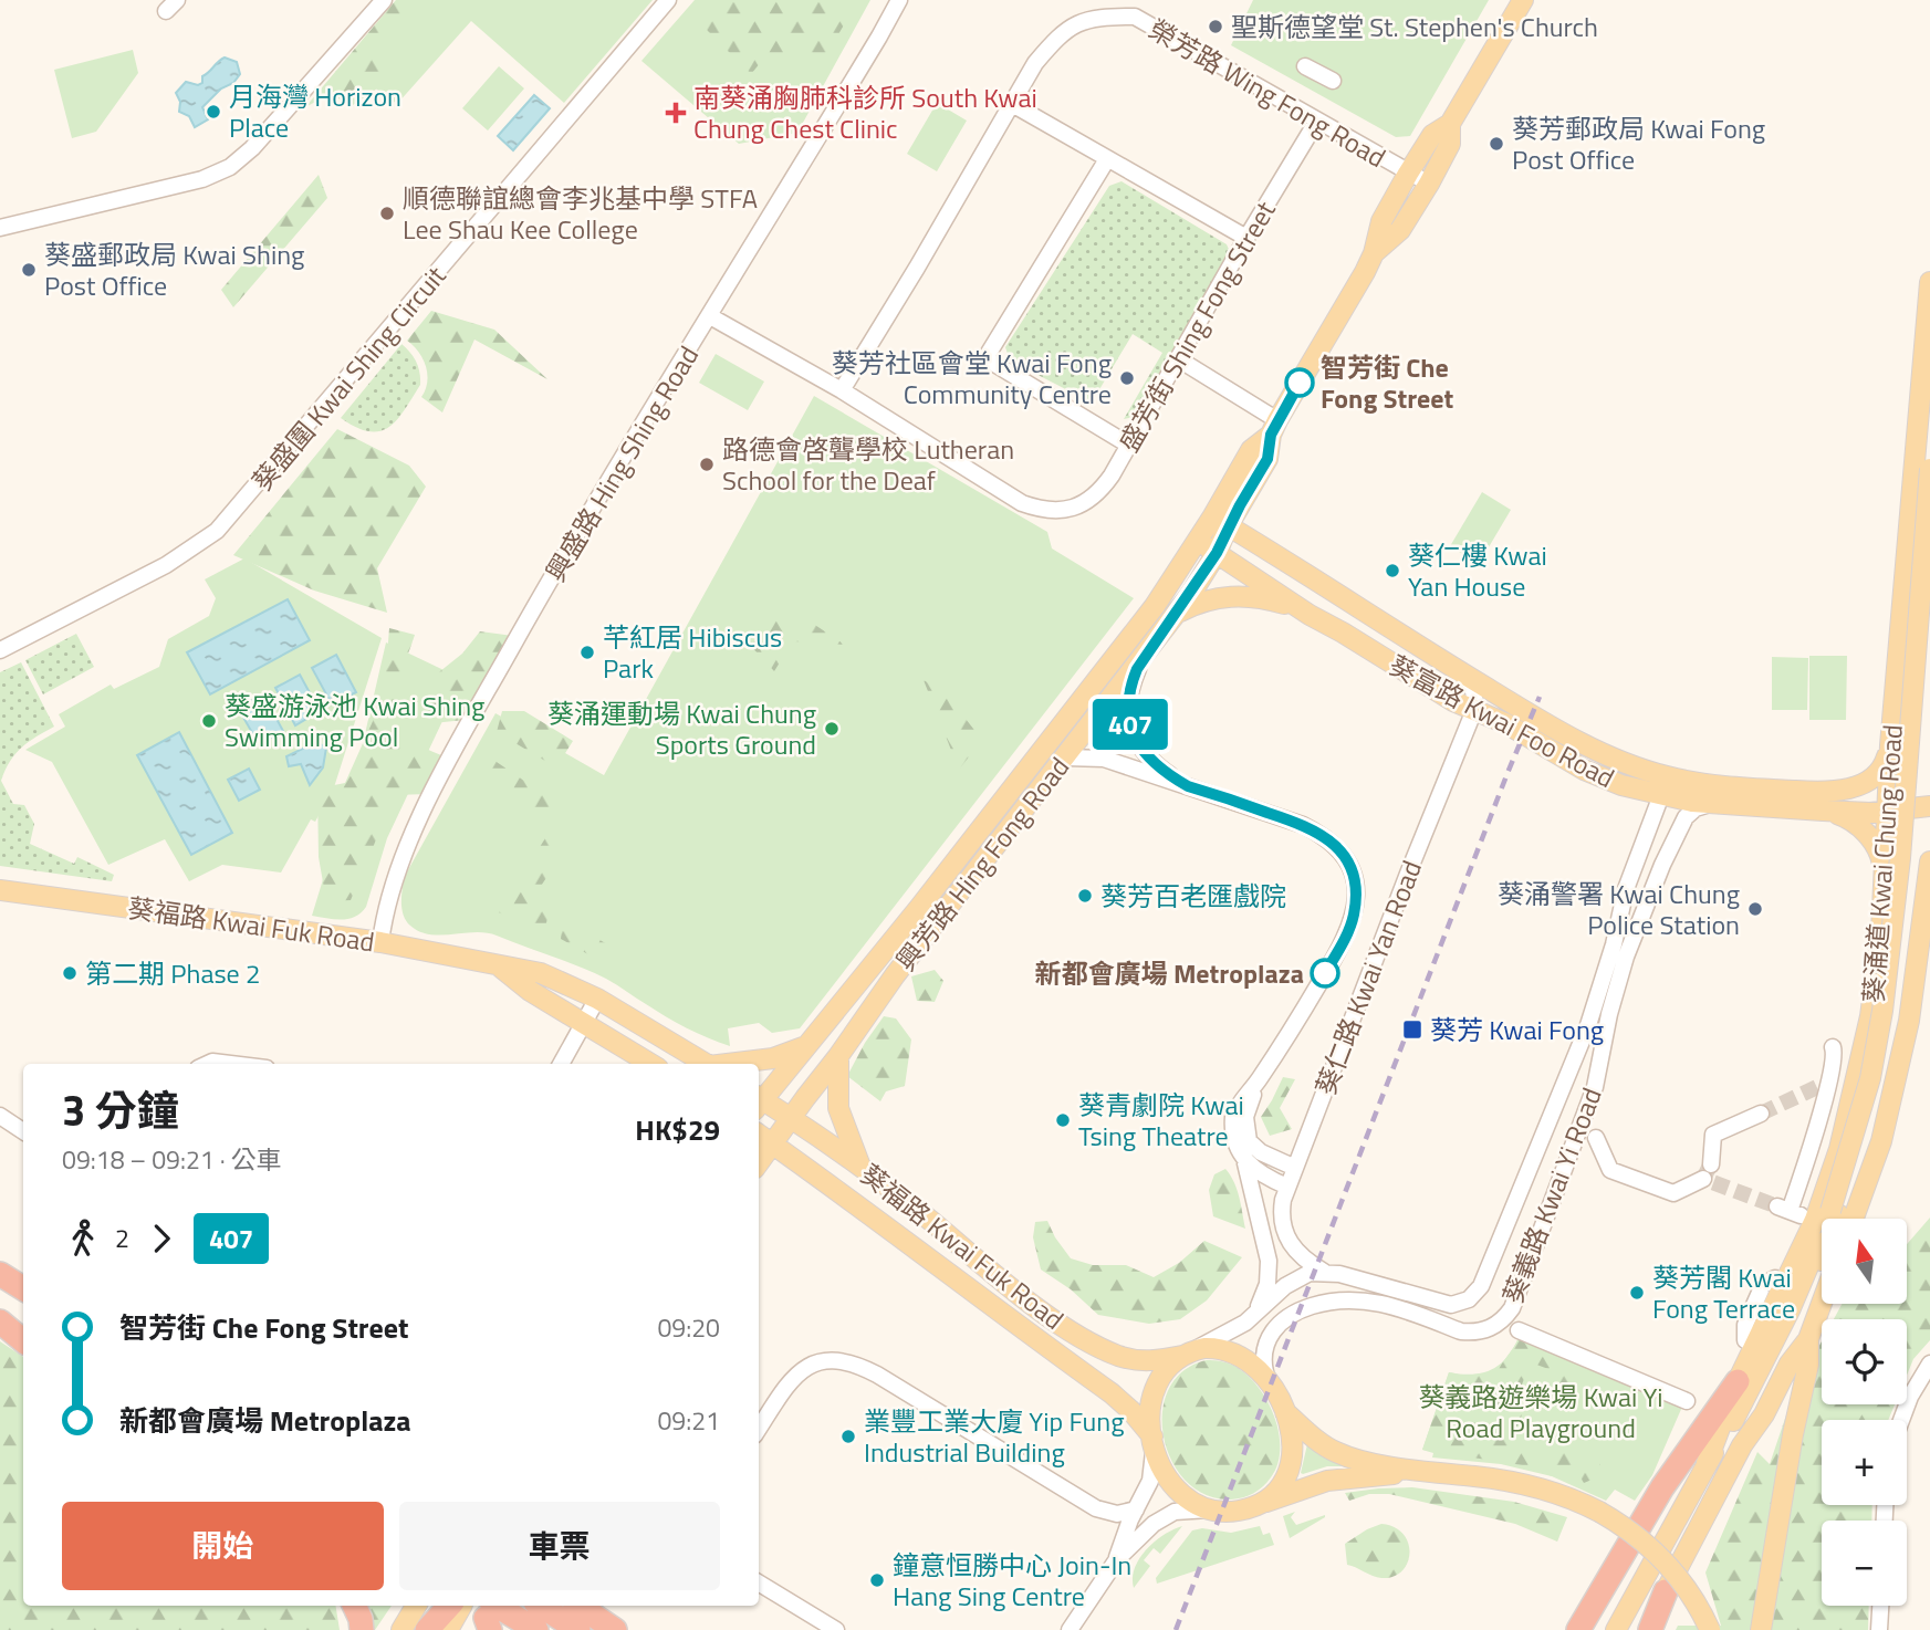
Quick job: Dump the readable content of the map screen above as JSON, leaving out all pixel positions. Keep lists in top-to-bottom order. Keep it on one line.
{"streets":{"main road":["葵富路 Kwai Foo Road","興芳路 Hing Fong Road","葵涌道 Kwai Chung Road","葵福路 Kwai Fuk Road"],"street":["榮芳路 Wing Fong Road","盛芳街 Shing Fong Street","葵盛圍 Kwai Shing Circuit","興盛路 Hing Shing Road","葵仁路 Kwai Yan Road","葵義路 Kwai Yi Road"]},"crossings":[["榮芳路 Wing Fong Road","盛芳街 Shing Fong Street"],["榮芳路 Wing Fong Road","興芳路 Hing Fong Road"],["興盛路 Hing Shing Road","葵福路 Kwai Fuk Road"],["葵富路 Kwai Foo Road","興芳路 Hing Fong Road"],["葵富路 Kwai Foo Road","葵涌道 Kwai Chung Road"],["葵富路 Kwai Foo Road","葵仁路 Kwai Yan Road"],["葵富路 Kwai Foo Road","葵義路 Kwai Yi Road"],["興芳路 Hing Fong Road","葵福路 Kwai Fuk Road"],["葵福路 Kwai Fuk Road","葵義路 Kwai Yi Road"],["葵仁路 Kwai Yan Road","葵義路 Kwai Yi Road"]],"parks":["葵義路遊樂場 Kwai Yi Road Playground"],"places":{"other":["聖斯德望堂 St. Stephen's Church","月海灣 Horizon Place","葵芳郵政局 Kwai Fong Post Office","順德聯誼總會李兆基中學 STFA Lee Shau Kee College","葵盛郵政局 Kwai Shing Post Office","葵芳社區會堂 Kwai Fong Community Centre","智芳街 Che Fong Street","路德會啓聾學校 Lutheran School for the Deaf","葵仁樓 Kwai Yan House","芊紅居 Hibiscus Park","葵盛游泳池 Kwai Shing Swimming Pool","葵涌運動場 Kwai Chung Sports Ground","葵芳百老匯戲院","葵涌警署 Kwai Chung Police Station","第二期 Phase 2","新都會廣場 Metroplaza","葵青劇院 Kwai Tsing Theatre","葵芳閣 Kwai Fong Terrace","業豐工業大廈 Yip Fung Industrial Building","鐘意恒勝中心 Join-In Hang Sing Centre"],"health":["南葵涌胸肺科診所 South Kwai Chung Chest Clinic"],"transit":["葵芳 Kwai Fong"]},"lines":["bus line 407"],"north":"top","page":{"on_map":"407","heading":["3 分鐘","09:18 – 09:21 · 公車","HK$29"],"legs":["2","407"],"map_buttons":["+","−"],"list":[{"name":"智芳街 Che Fong Street","value":"09:20"},{"name":"新都會廣場 Metroplaza","value":"09:21"}],"buttons":["開始","車票"]}}
